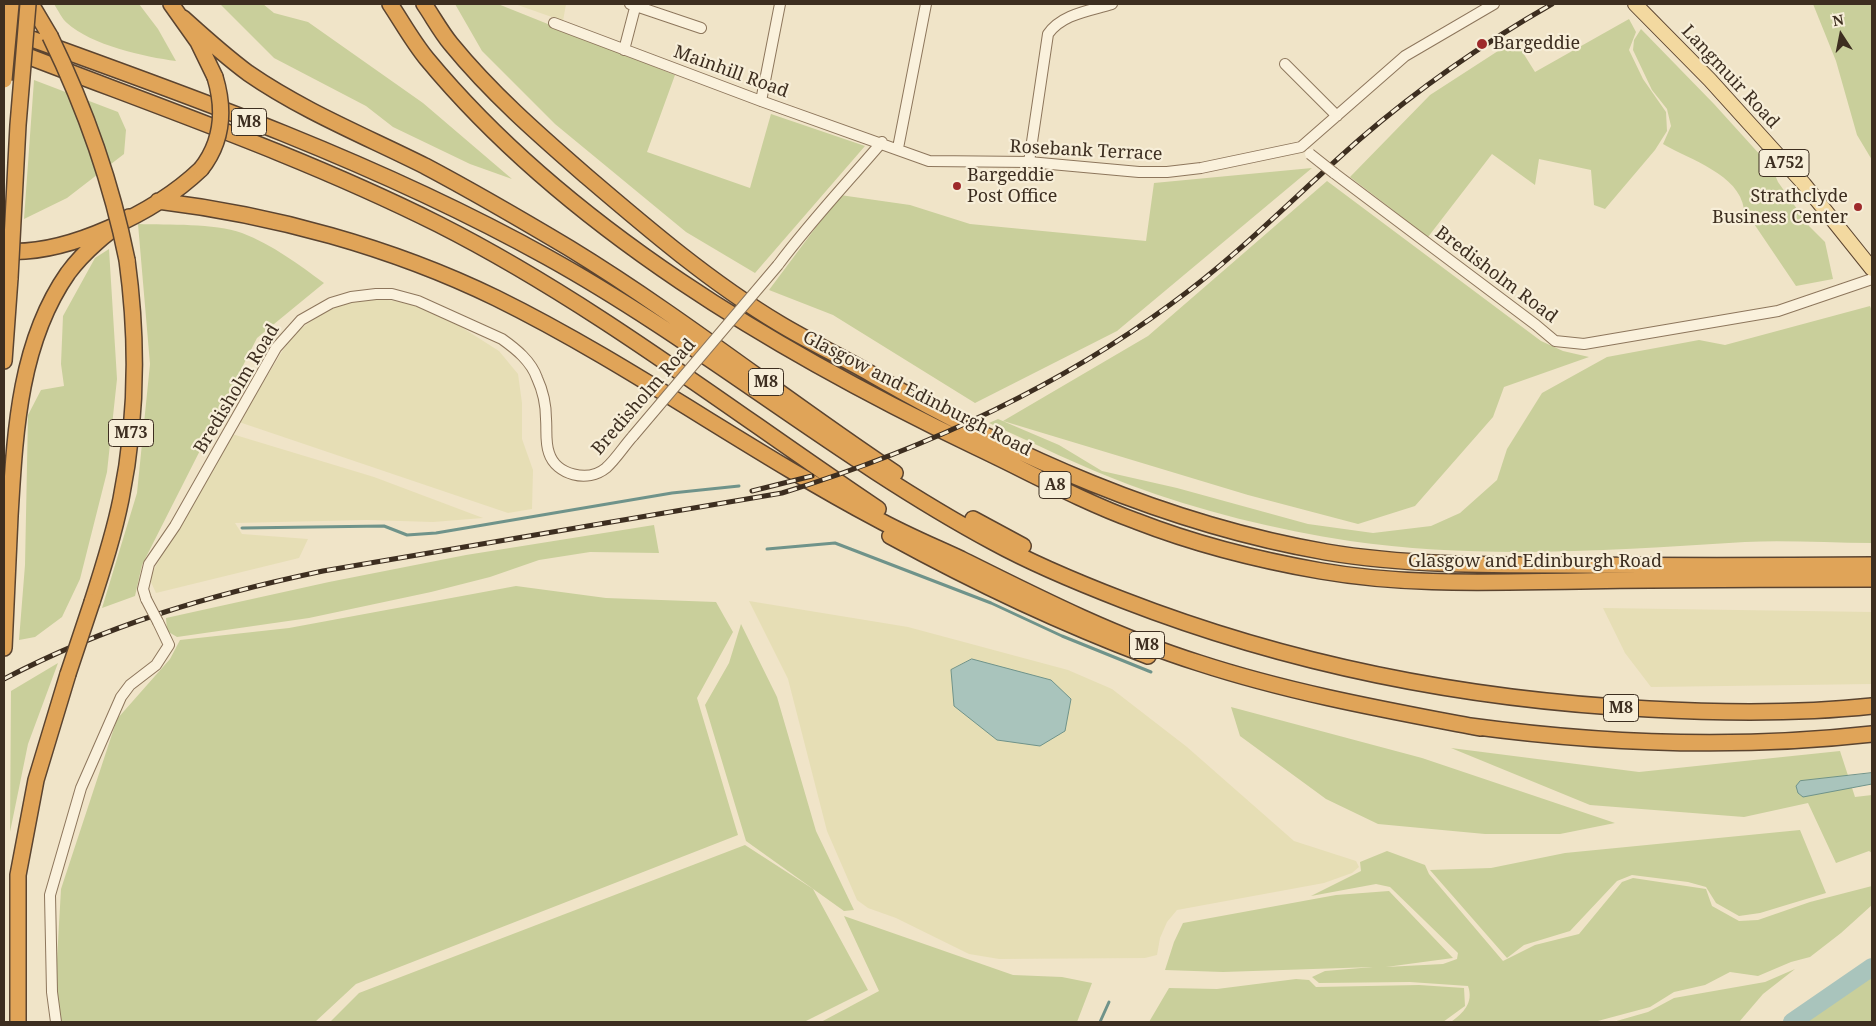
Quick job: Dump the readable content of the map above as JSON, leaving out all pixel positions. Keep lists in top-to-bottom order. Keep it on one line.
{"streets":{"highway":["M8","Glasgow and Edinburgh Road","M73","A8"],"main road":["Langmuir Road","A752"],"street":["Mainhill Road","Rosebank Terrace","Bredisholm Road"]},"crossings":[["Mainhill Road","Rosebank Terrace"],["Mainhill Road","Bredisholm Road"],["Rosebank Terrace","Bredisholm Road"]],"places":["Bargeddie","Bargeddie Post Office","Strathclyde Business Center"],"north":"top"}
